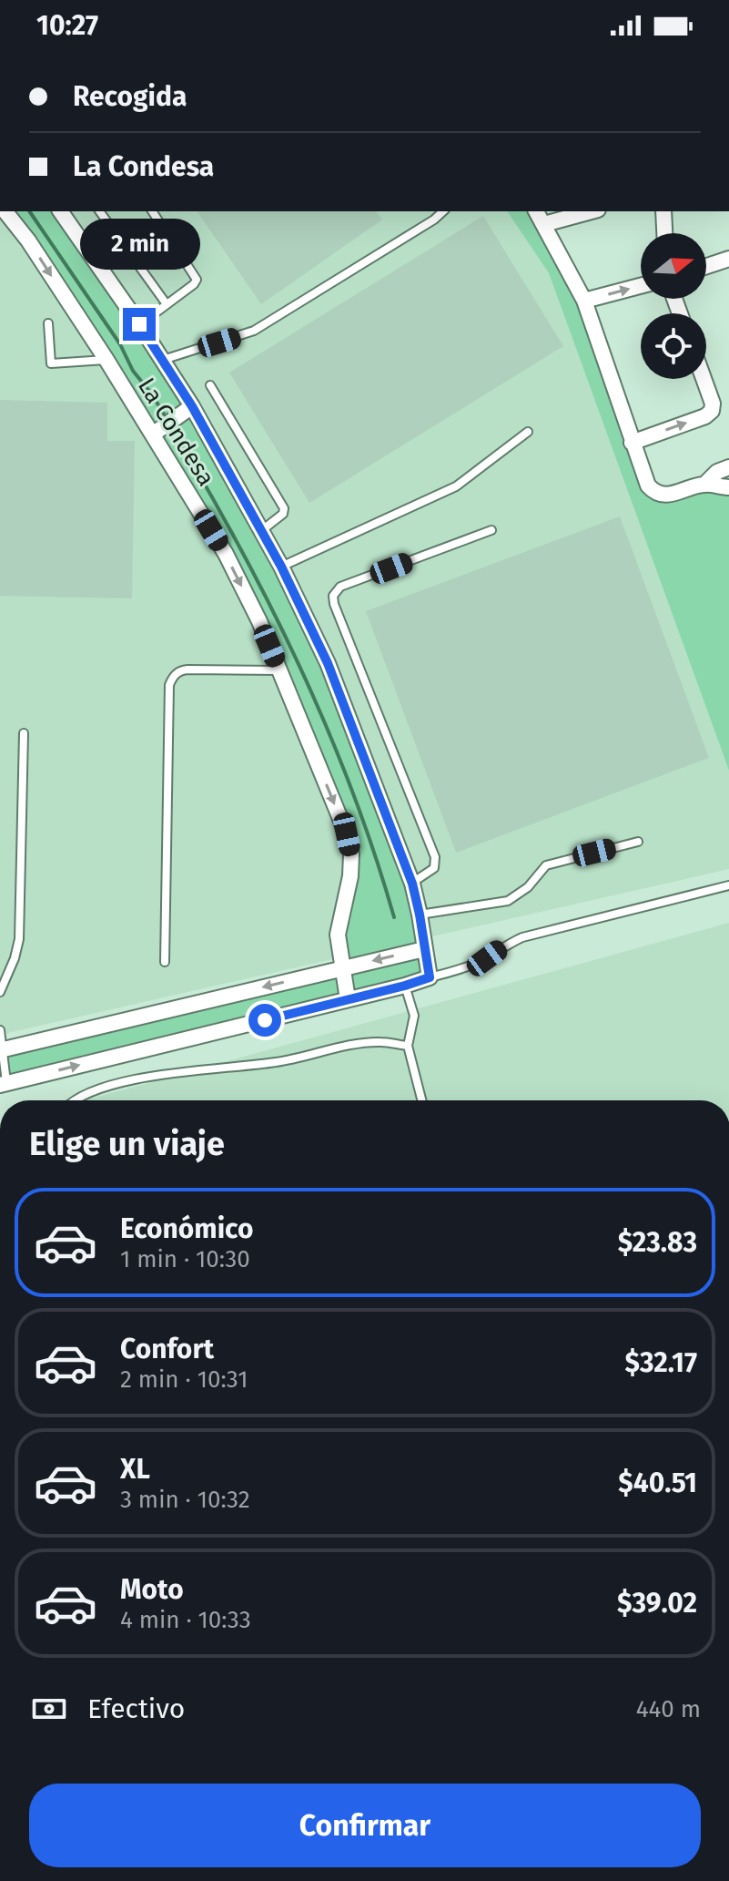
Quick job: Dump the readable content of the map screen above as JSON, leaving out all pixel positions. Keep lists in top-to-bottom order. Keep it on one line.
{"streets":{"street":["La Condesa"]},"north":"right","page":{"status":"10:27","banner":["Recogida","La Condesa"],"bubble":"2 min","heading":"Elige un viaje","list":[{"name":"Económico","note":"1 min · 10:30","value":"$23.83"},{"name":"Confort","note":"2 min · 10:31","value":"$32.17"},{"name":"XL","note":"3 min · 10:32","value":"$40.51"},{"name":"Moto","note":"4 min · 10:33","value":"$39.02"}],"pay":["Efectivo","440 m"],"buttons":"Confirmar"}}
